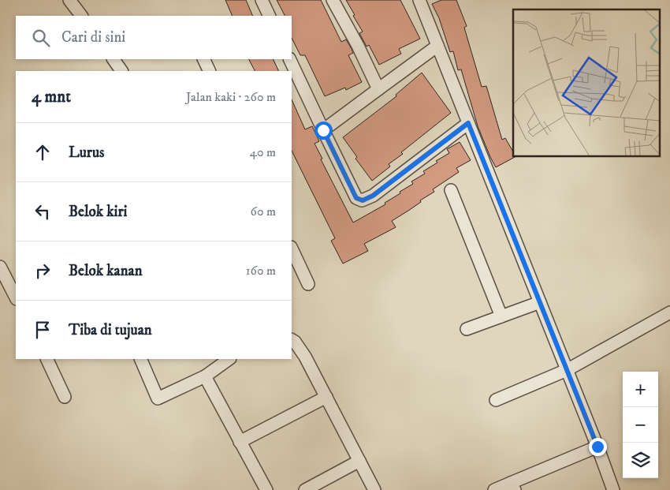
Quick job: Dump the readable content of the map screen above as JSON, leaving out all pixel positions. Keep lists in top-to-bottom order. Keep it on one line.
{"page":{"search":"Cari di sini","heading":["4 mnt","Jalan kaki · 260 m"],"list":[["Lurus","40 m"],["Belok kiri","60 m"],["Belok kanan","160 m"],"Tiba di tujuan"],"map_buttons":["+","−"]}}
